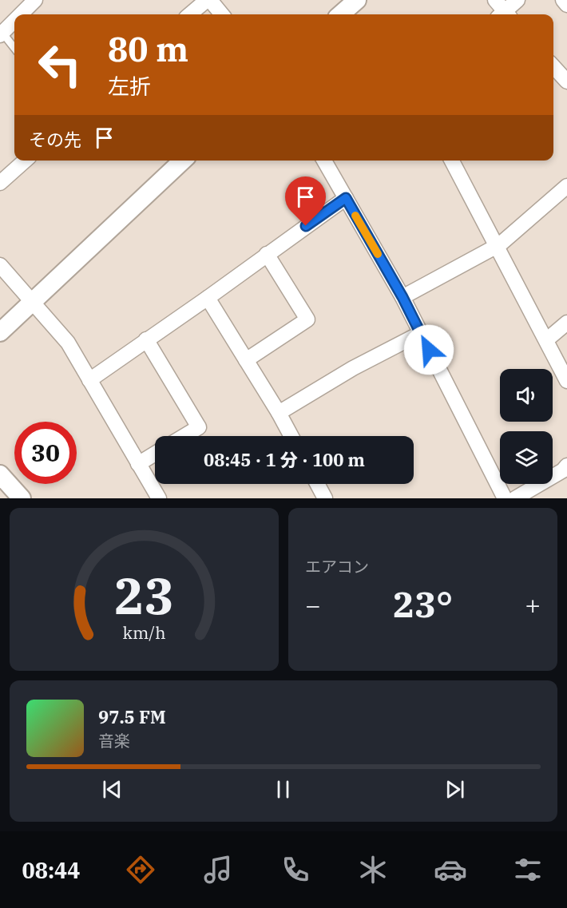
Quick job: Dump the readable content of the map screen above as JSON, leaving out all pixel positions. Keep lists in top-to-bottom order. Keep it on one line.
{"page":{"turn":["80 m","左折"],"then":"その先","limit":"30","trip":"08:45 · 1 分 · 100 m","tile":"エアコン","heat":["−","23°","+"],"song":["97.5 FM","音楽"],"tabs":"08:44","gauge":["23","km/h"]}}
